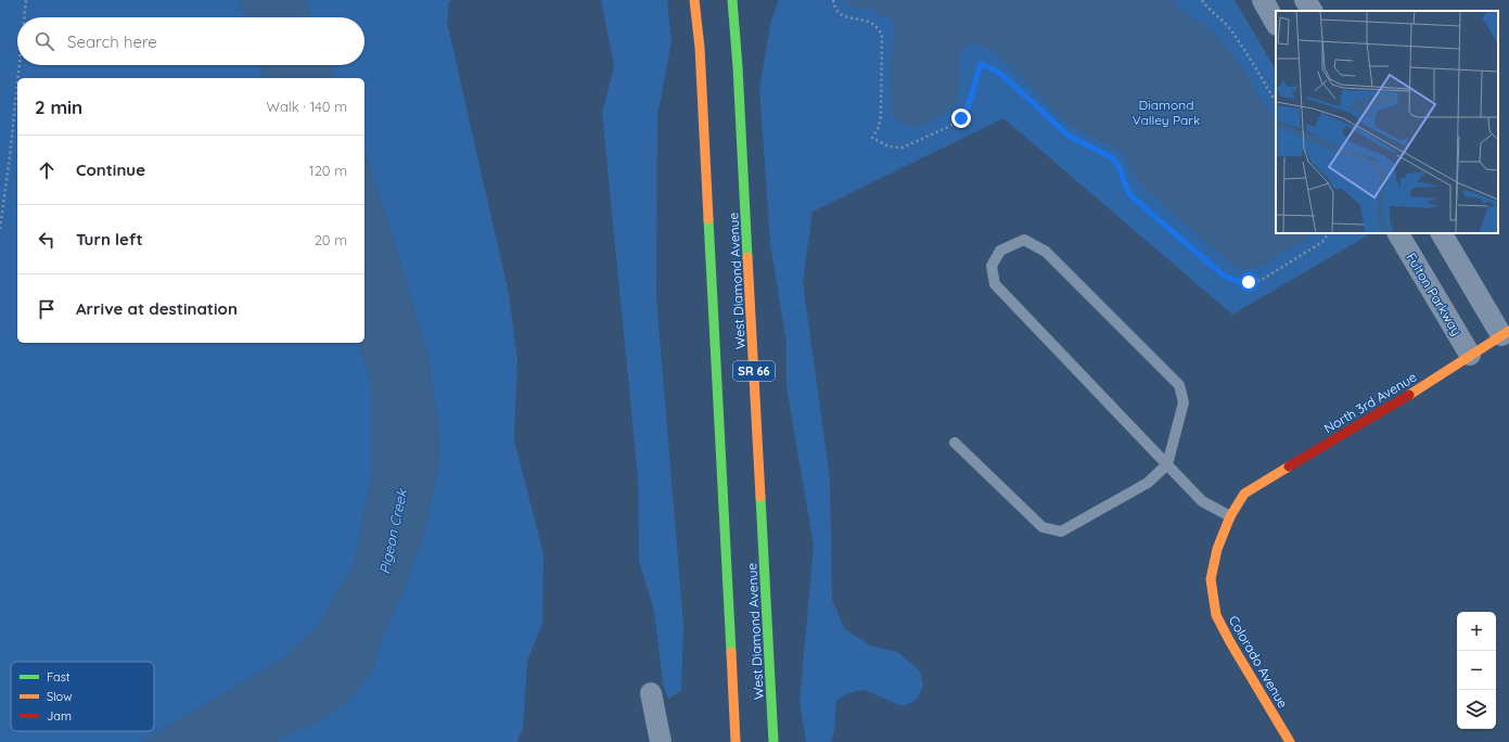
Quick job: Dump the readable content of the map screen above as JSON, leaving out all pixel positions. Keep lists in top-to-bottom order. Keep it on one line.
{"streets":{"main road":["West Diamond Avenue","SR 66","North 3rd Avenue","Colorado Avenue"],"street":["Fulton Parkway"]},"crossings":[["Fulton Parkway","North 3rd Avenue"],["North 3rd Avenue","Colorado Avenue"]],"water":["Pigeon Creek"],"parks":["Diamond Valley Park"],"legend":["Fast","Slow","Jam"],"page":{"search":"Search here","heading":["2 min","Walk · 140 m"],"list":[["Continue","120 m"],["Turn left","20 m"],"Arrive at destination"],"map_buttons":["+","−"]}}
